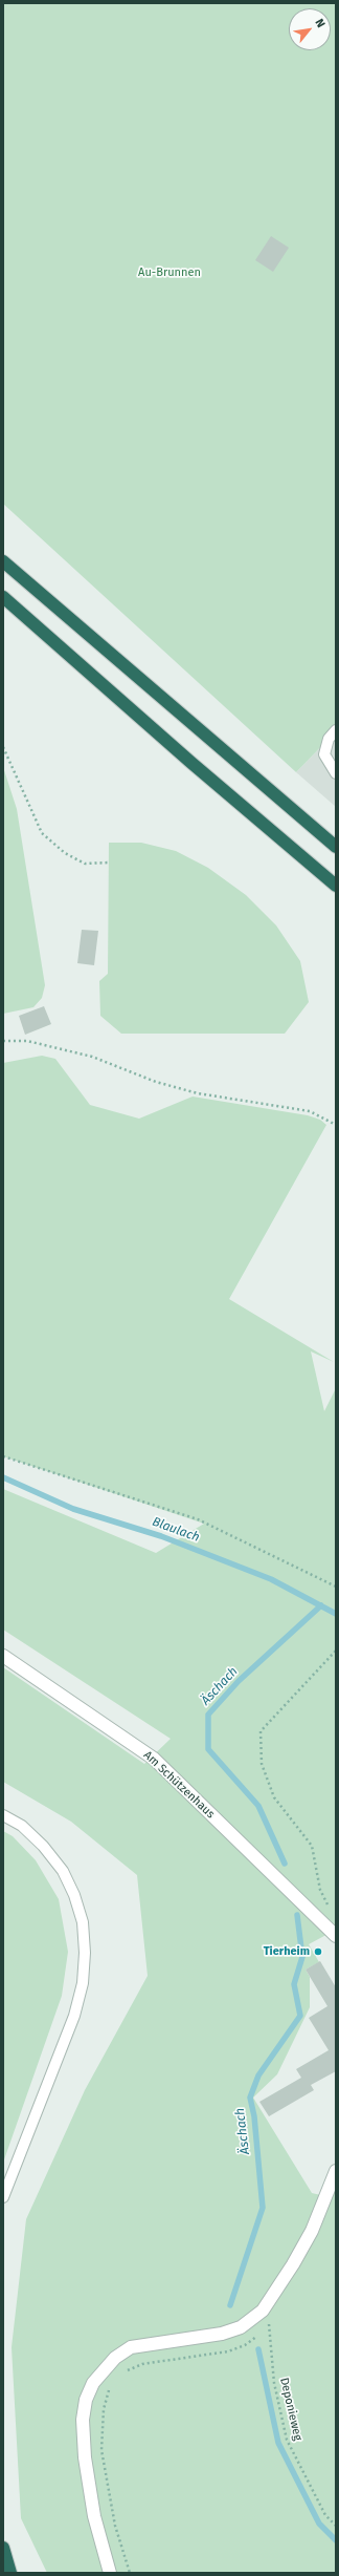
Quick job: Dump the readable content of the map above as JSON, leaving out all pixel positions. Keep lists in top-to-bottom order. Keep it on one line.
{"streets":{"street":["Am Schützenhaus"],"path":["Deponieweg"]},"water":["Blaulach","Äschach"],"parks":["Au-Brunnen"],"places":["Tierheim"],"north":"top right"}
